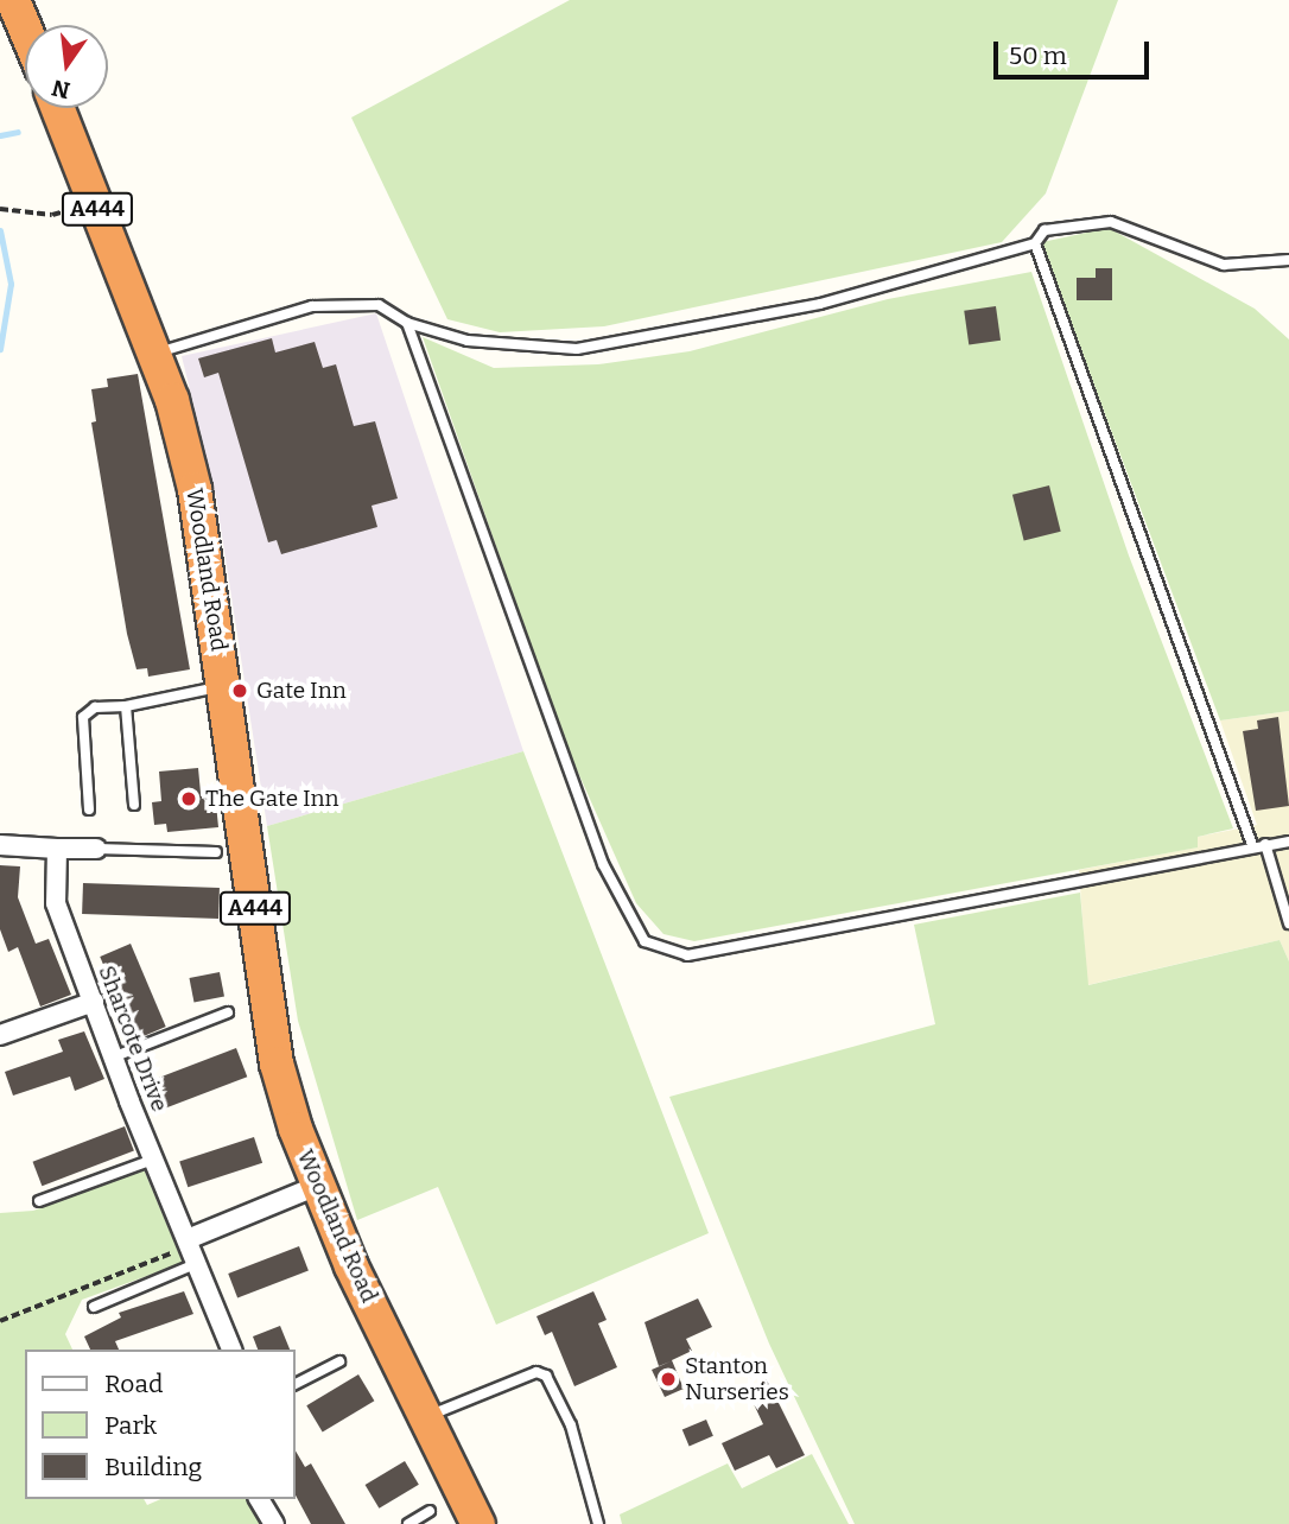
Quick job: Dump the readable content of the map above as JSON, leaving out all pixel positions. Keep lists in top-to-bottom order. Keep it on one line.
{"streets":{"highway":["A444","Woodland Road"],"street":["Sharcote Drive"]},"places":["Gate Inn","The Gate Inn","Stanton Nurseries"],"legend":["Road","Park","Building"],"scale_bar":"50 m","north":"bottom"}
